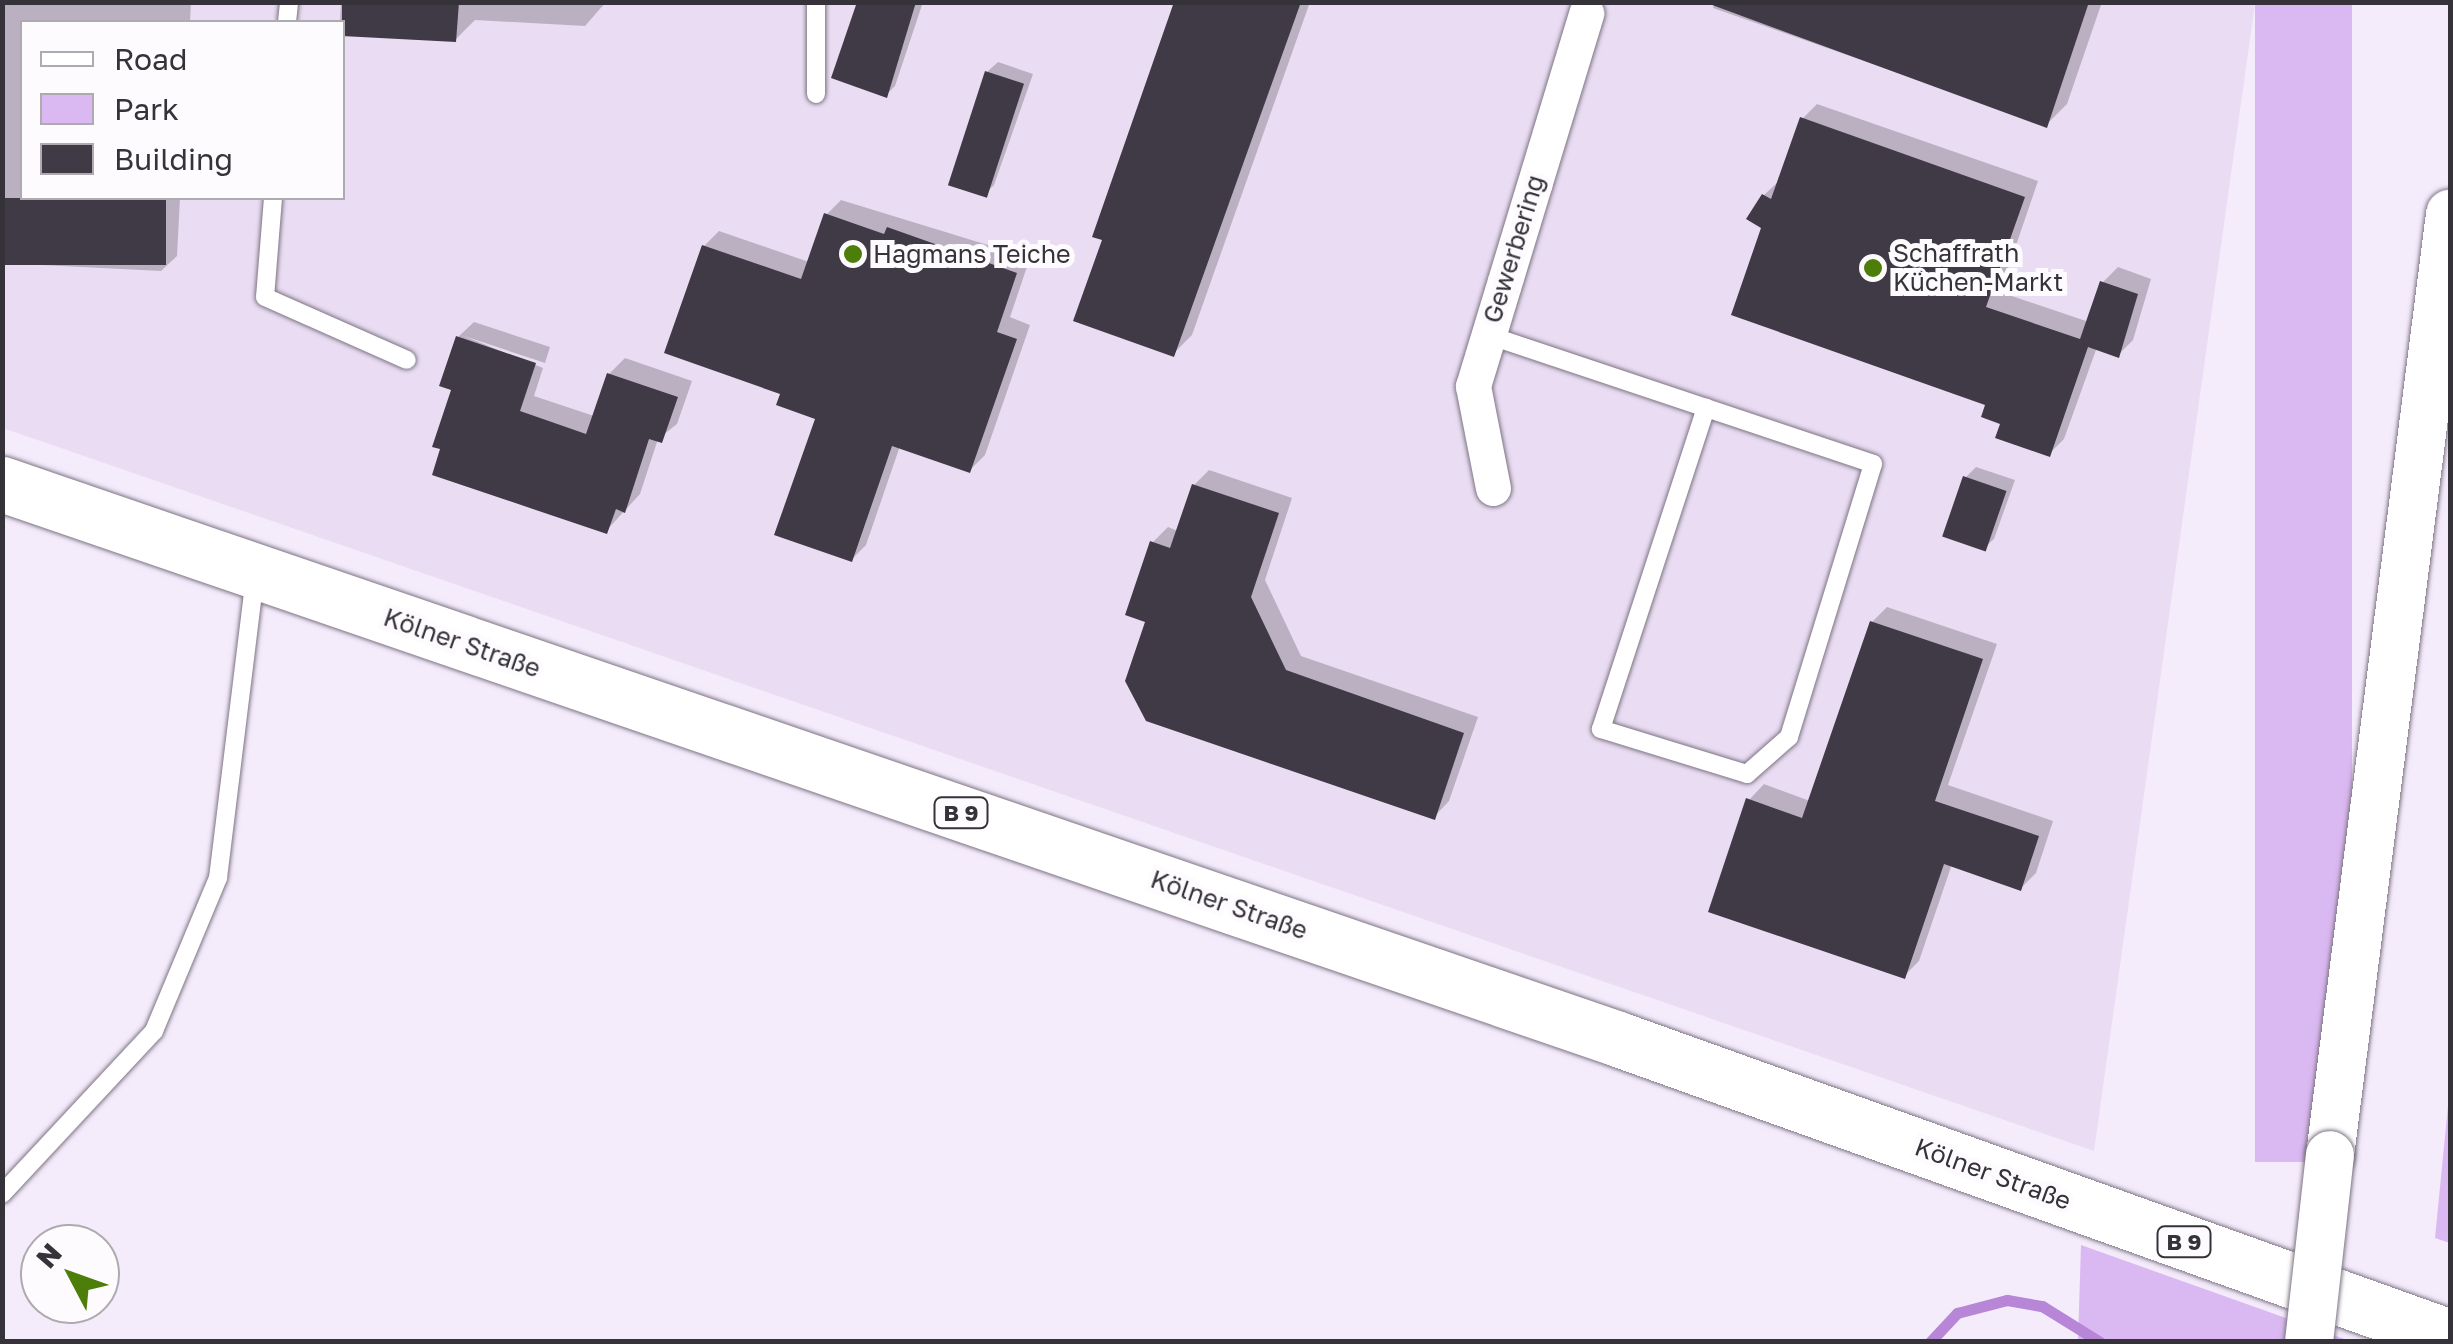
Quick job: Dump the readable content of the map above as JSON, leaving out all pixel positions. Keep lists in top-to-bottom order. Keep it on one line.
{"streets":{"main road":["Kölner Straße","B 9"],"street":["Gewerbering"]},"places":["Hagmans Teiche","Schaffrath Küchen-Markt"],"legend":["Road","Park","Building"],"north":"top left"}
